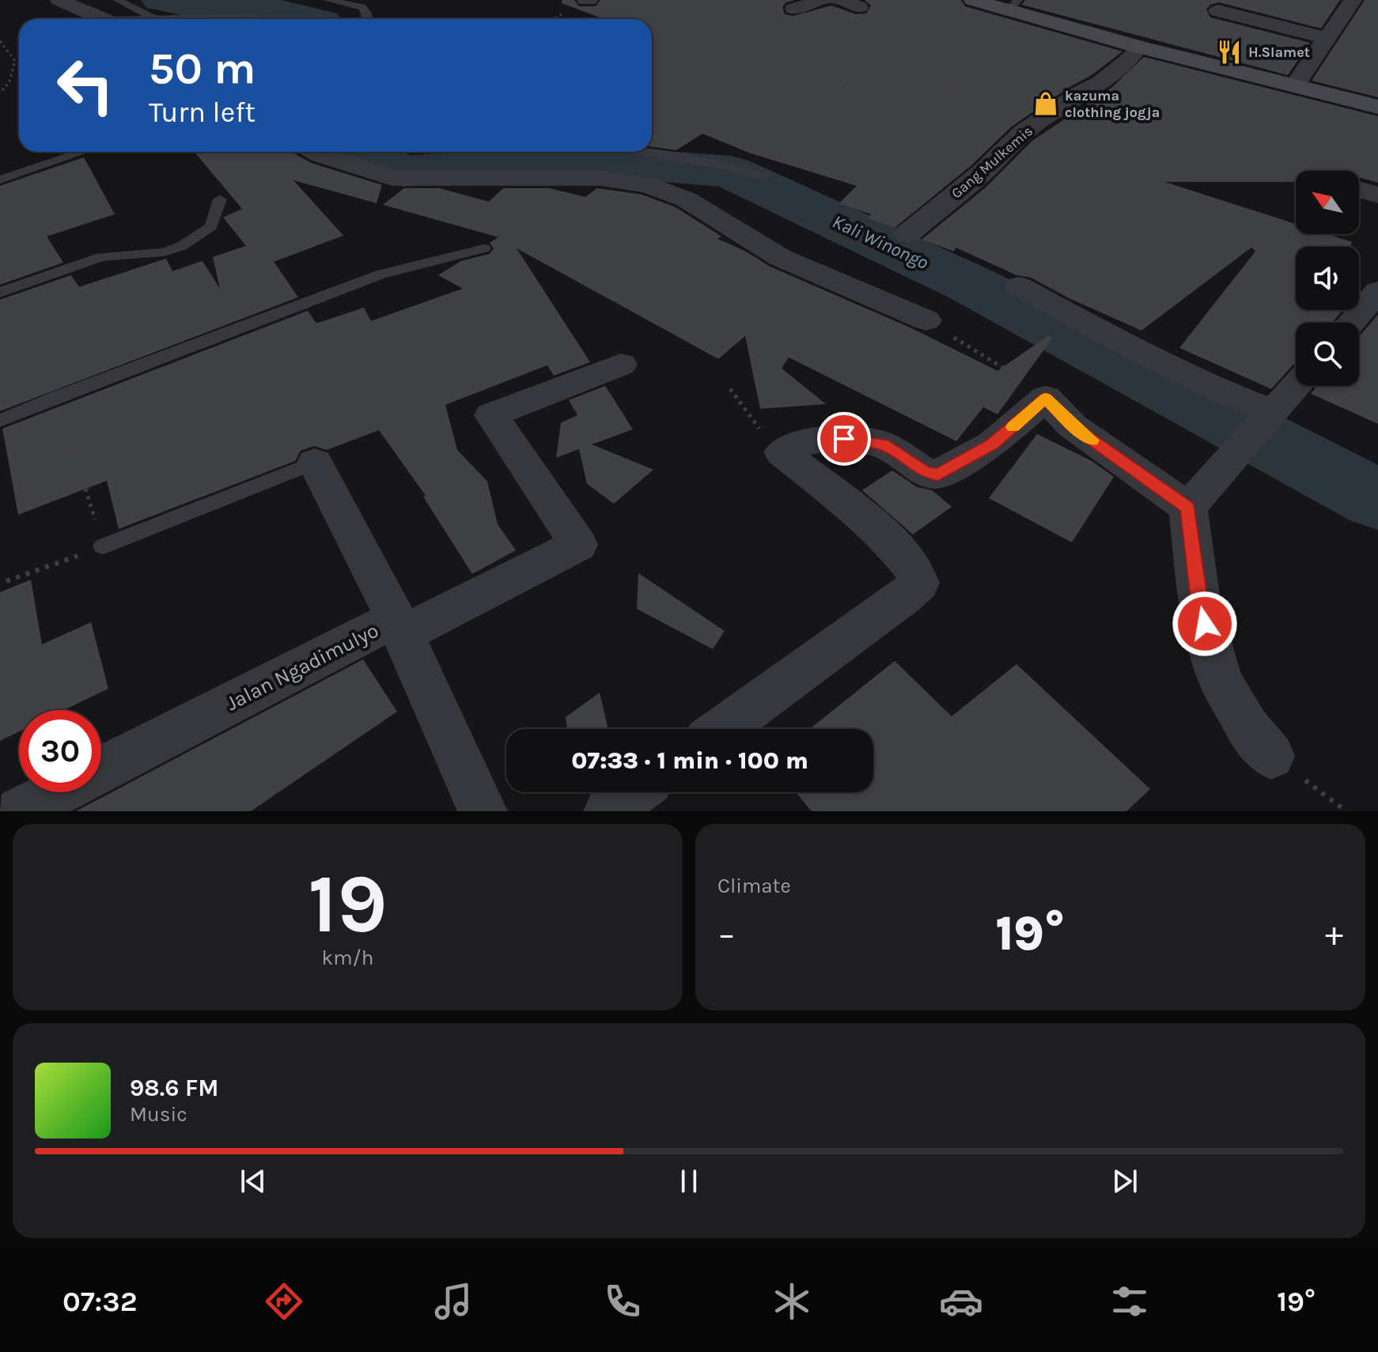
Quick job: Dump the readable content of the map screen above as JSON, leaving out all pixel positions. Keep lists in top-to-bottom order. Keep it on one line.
{"streets":{"street":["Gang Mulkemis","Jalan Ngadimulyo"]},"water":["Kali Winongo"],"places":{"restaurant":["H.Slamet"],"shop":["kazuma clothing jogja"]},"north":"top left","page":{"turn":["50 m","Turn left"],"limit":"30","trip":"07:33 · 1 min · 100 m","tile":[["19","km/h"],"Climate"],"heat":["−","19°","+"],"song":["98.6 FM","Music"],"tabs":["07:32","19°"]}}
